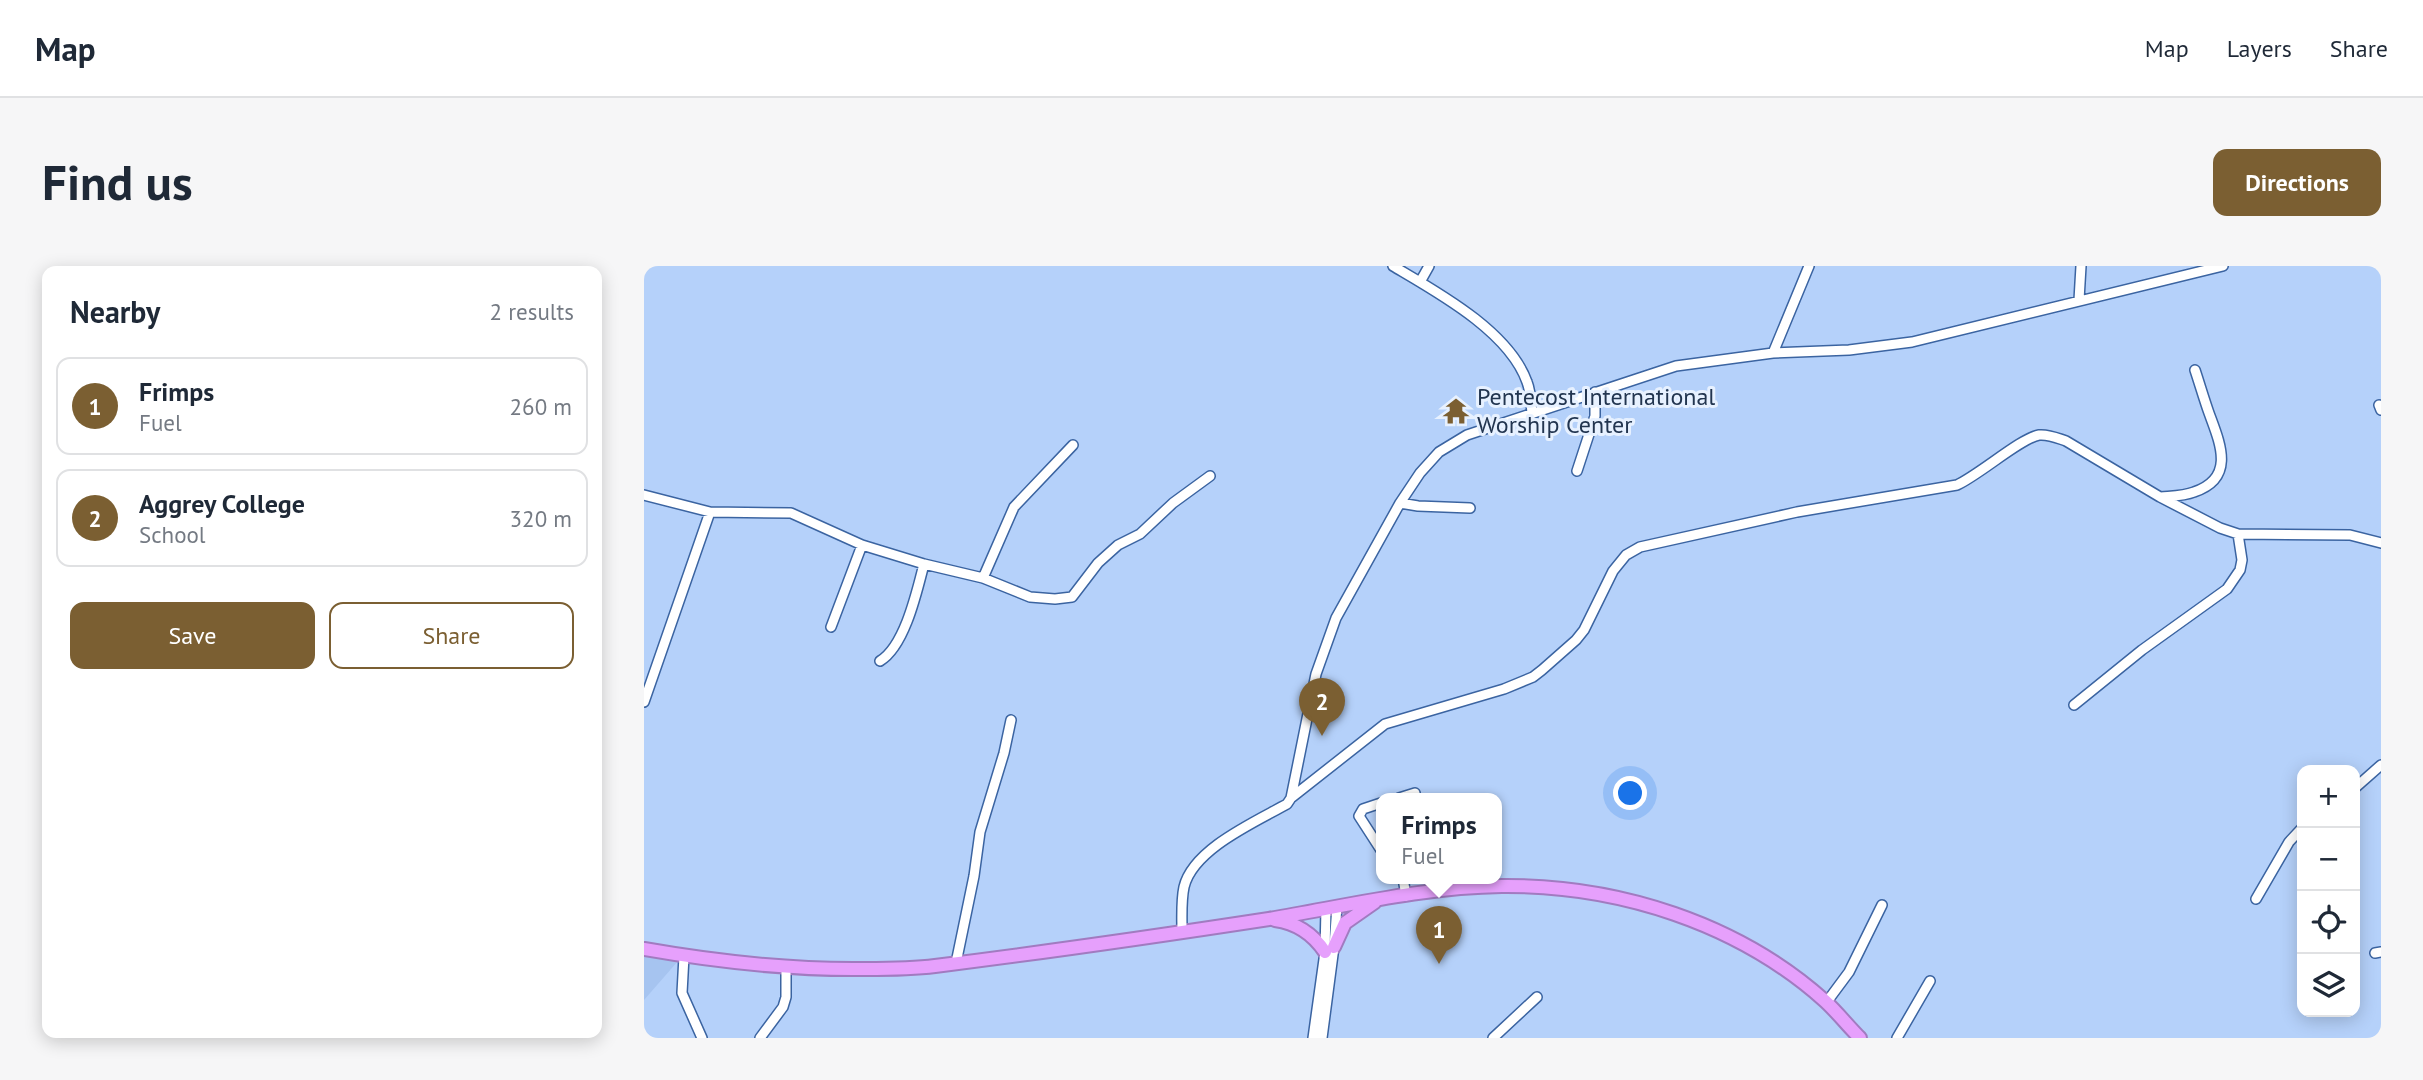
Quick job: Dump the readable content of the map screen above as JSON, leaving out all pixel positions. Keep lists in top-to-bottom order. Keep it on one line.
{"places":{"temple":["Pentecost International Worship Center"]},"page":{"header":"Map","nav":["Map","Layers","Share"],"buttons":["Directions",["Save","Share"]],"title":"Find us","heading":["Nearby","2 results"],"list":[{"mark":"1","name":"Frimps","note":"Fuel","value":"260 m"},{"mark":"2","name":"Aggrey College","note":"School","value":"320 m"}],"pins":["2","1"],"map_buttons":["+","−"],"popup":["Frimps","Fuel"]}}
